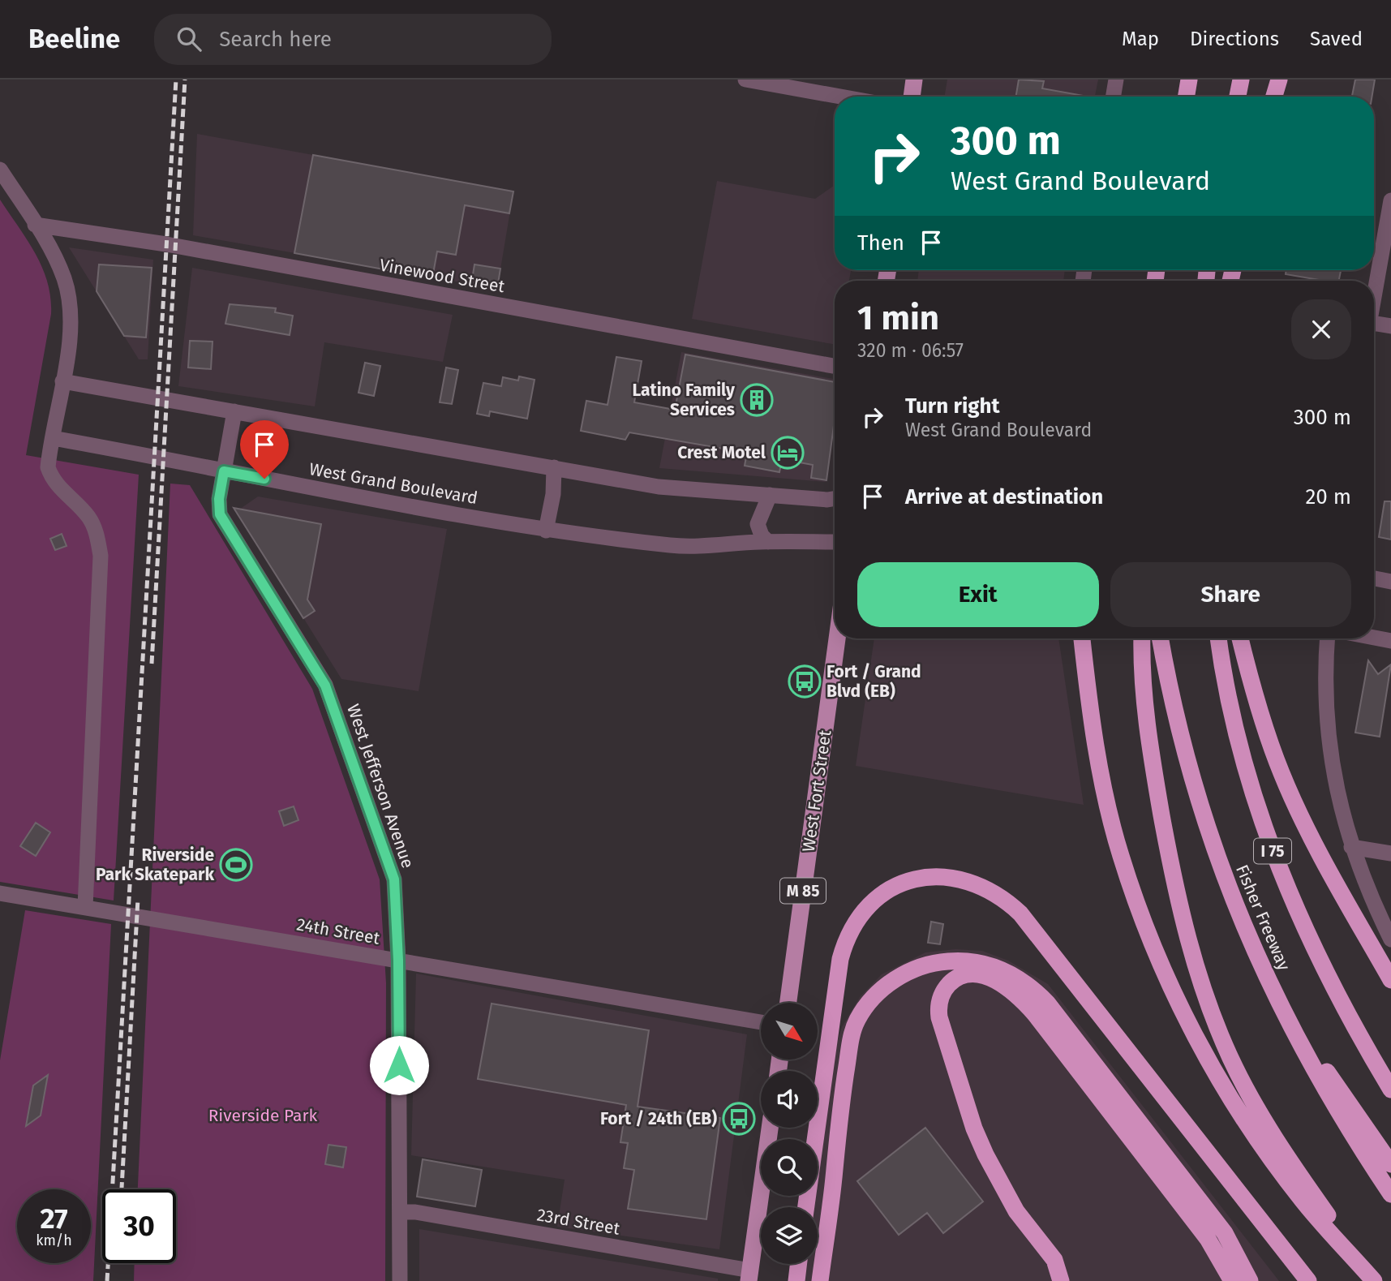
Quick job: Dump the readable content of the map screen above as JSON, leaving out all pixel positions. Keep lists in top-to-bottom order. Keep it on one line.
{"streets":{"highway":["I 75","Fisher Freeway"],"main road":["West Fort Street","M 85"],"street":["Vinewood Street","West Grand Boulevard","West Jefferson Avenue","24th Street","23rd Street"]},"crossings":[["West Grand Boulevard","West Jefferson Avenue"],["West Jefferson Avenue","24th Street"],["West Jefferson Avenue","23rd Street"]],"parks":["Riverside Park"],"places":{"building":["Latino Family Services"],"hotel":["Crest Motel"],"bus stop":["Fort / Grand Blvd (EB)","Fort / 24th (EB)"],"sports":["Riverside Park Skatepark"]},"north":"bottom right","page":{"header":"Beeline","search":"Search here","nav":["Map","Directions","Saved"],"turn":["300 m","West Grand Boulevard"],"then":"Then","heading":["1 min","320 m · 06:57"],"list":[{"name":"Turn right","note":"West Grand Boulevard","value":"300 m"},{"name":"Arrive at destination","value":"20 m"}],"buttons":["Exit","Share"],"speed":"27 km/h","limit":"30"}}
